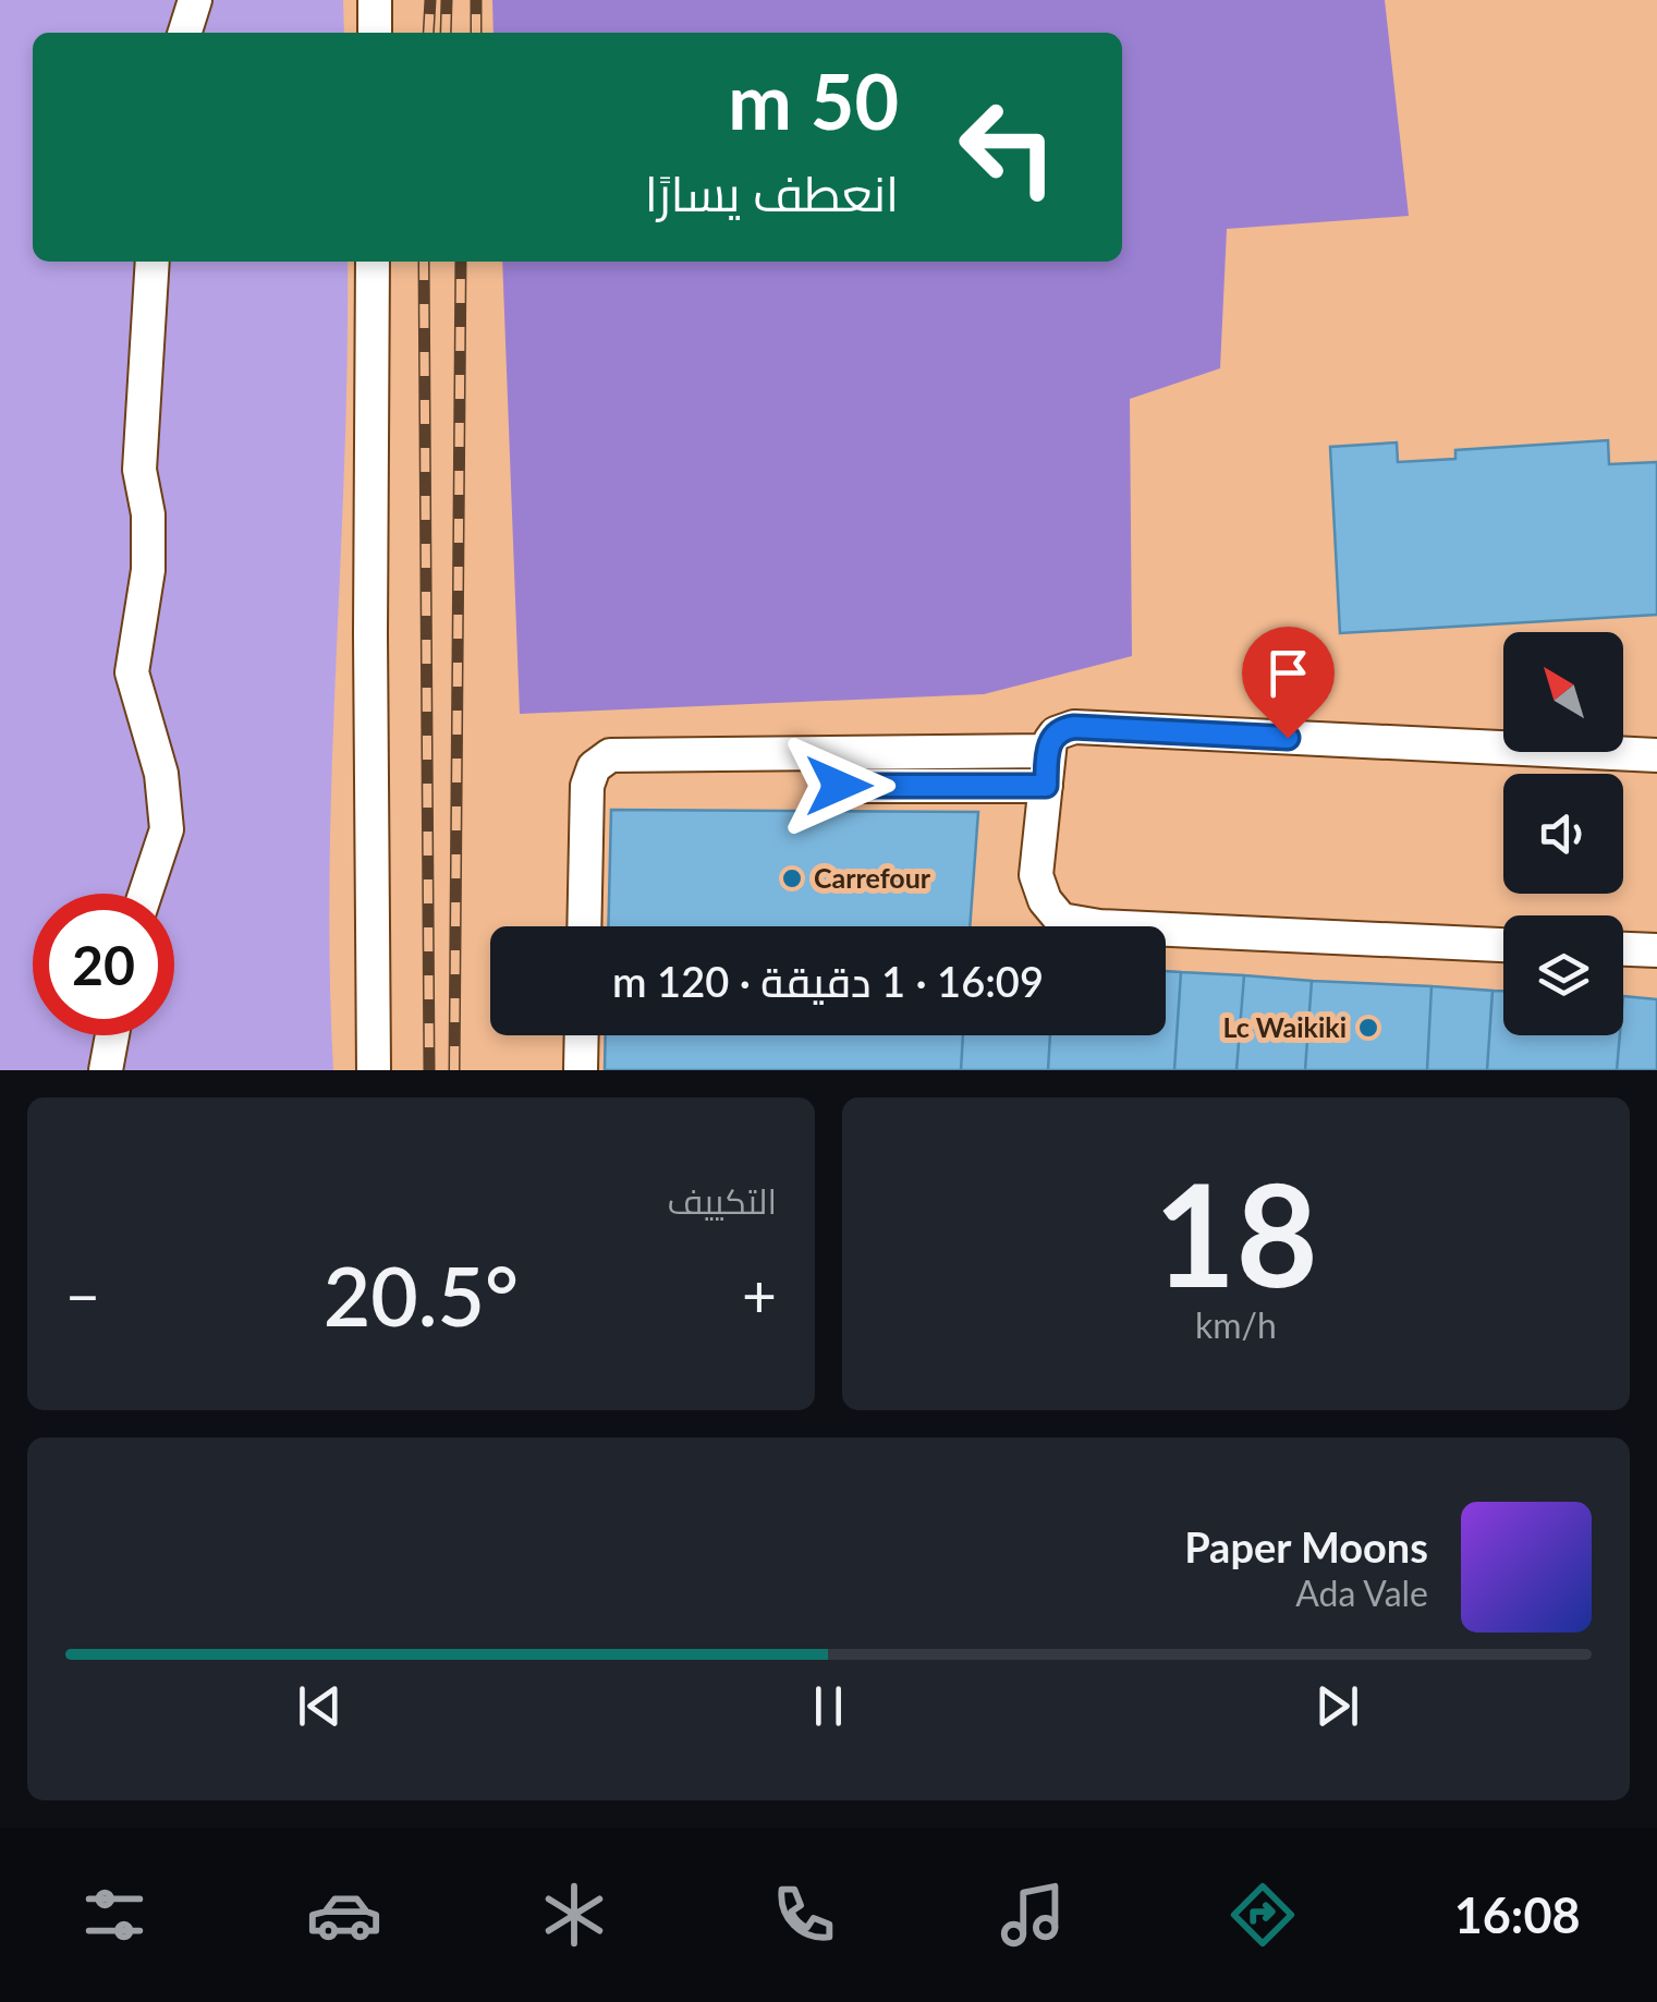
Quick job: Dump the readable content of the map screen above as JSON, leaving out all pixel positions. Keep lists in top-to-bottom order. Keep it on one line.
{"places":["Carrefour","Lc Waikiki"],"north":"top left","page":{"turn":["50 m","انعطف يسارًا"],"limit":"20","trip":"16:09 · 1 دقيقة · 120 m","tile":[["18","km/h"],"التكييف"],"heat":["−","20.5°","+"],"song":["Paper Moons","Ada Vale"],"tabs":"16:08"}}
